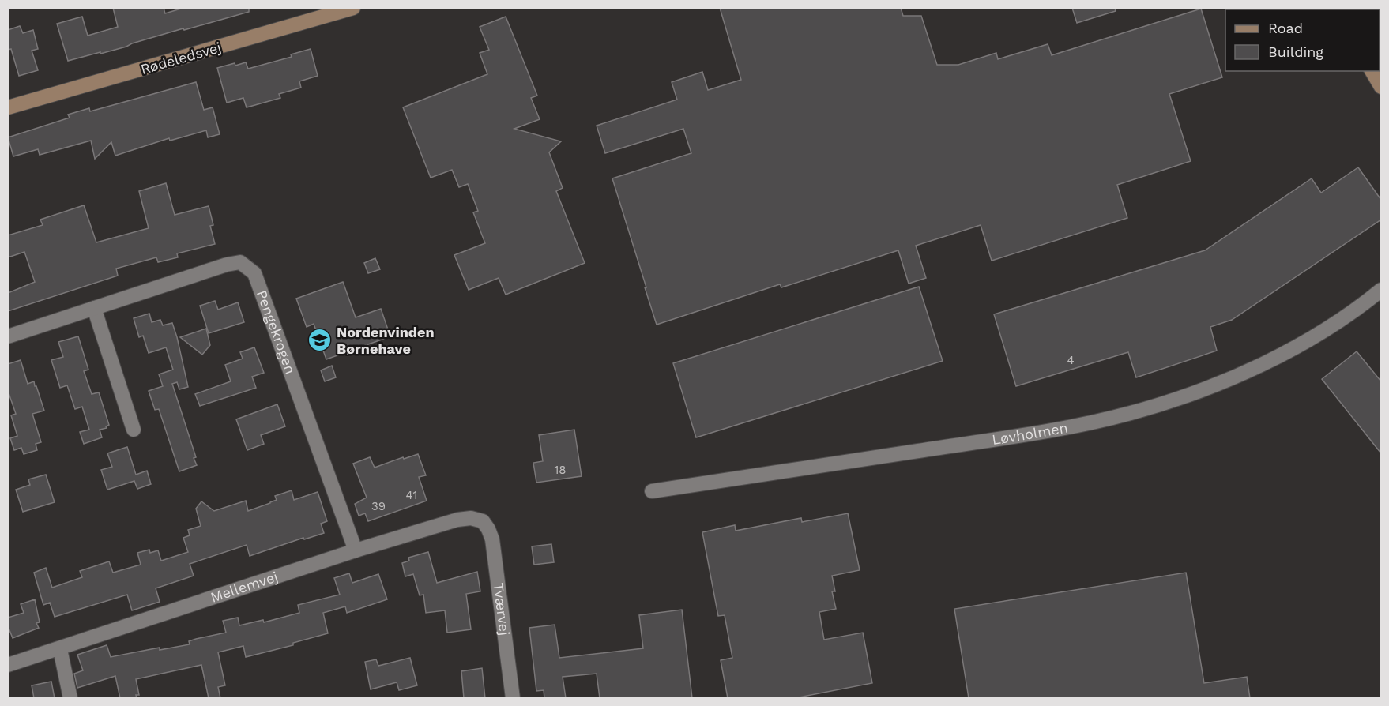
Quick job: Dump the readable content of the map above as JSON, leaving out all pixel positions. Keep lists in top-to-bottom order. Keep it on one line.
{"streets":{"street":["Rødeledsvej","Pengekrogen","Løvholmen","Mellemvej","Tværvej"]},"crossings":[["Pengekrogen","Mellemvej"],["Mellemvej","Tværvej"]],"places":{"school or university":["Nordenvinden Børnehave"]},"house_numbers":["4","18","41","39"],"legend":["Road","Building"]}
